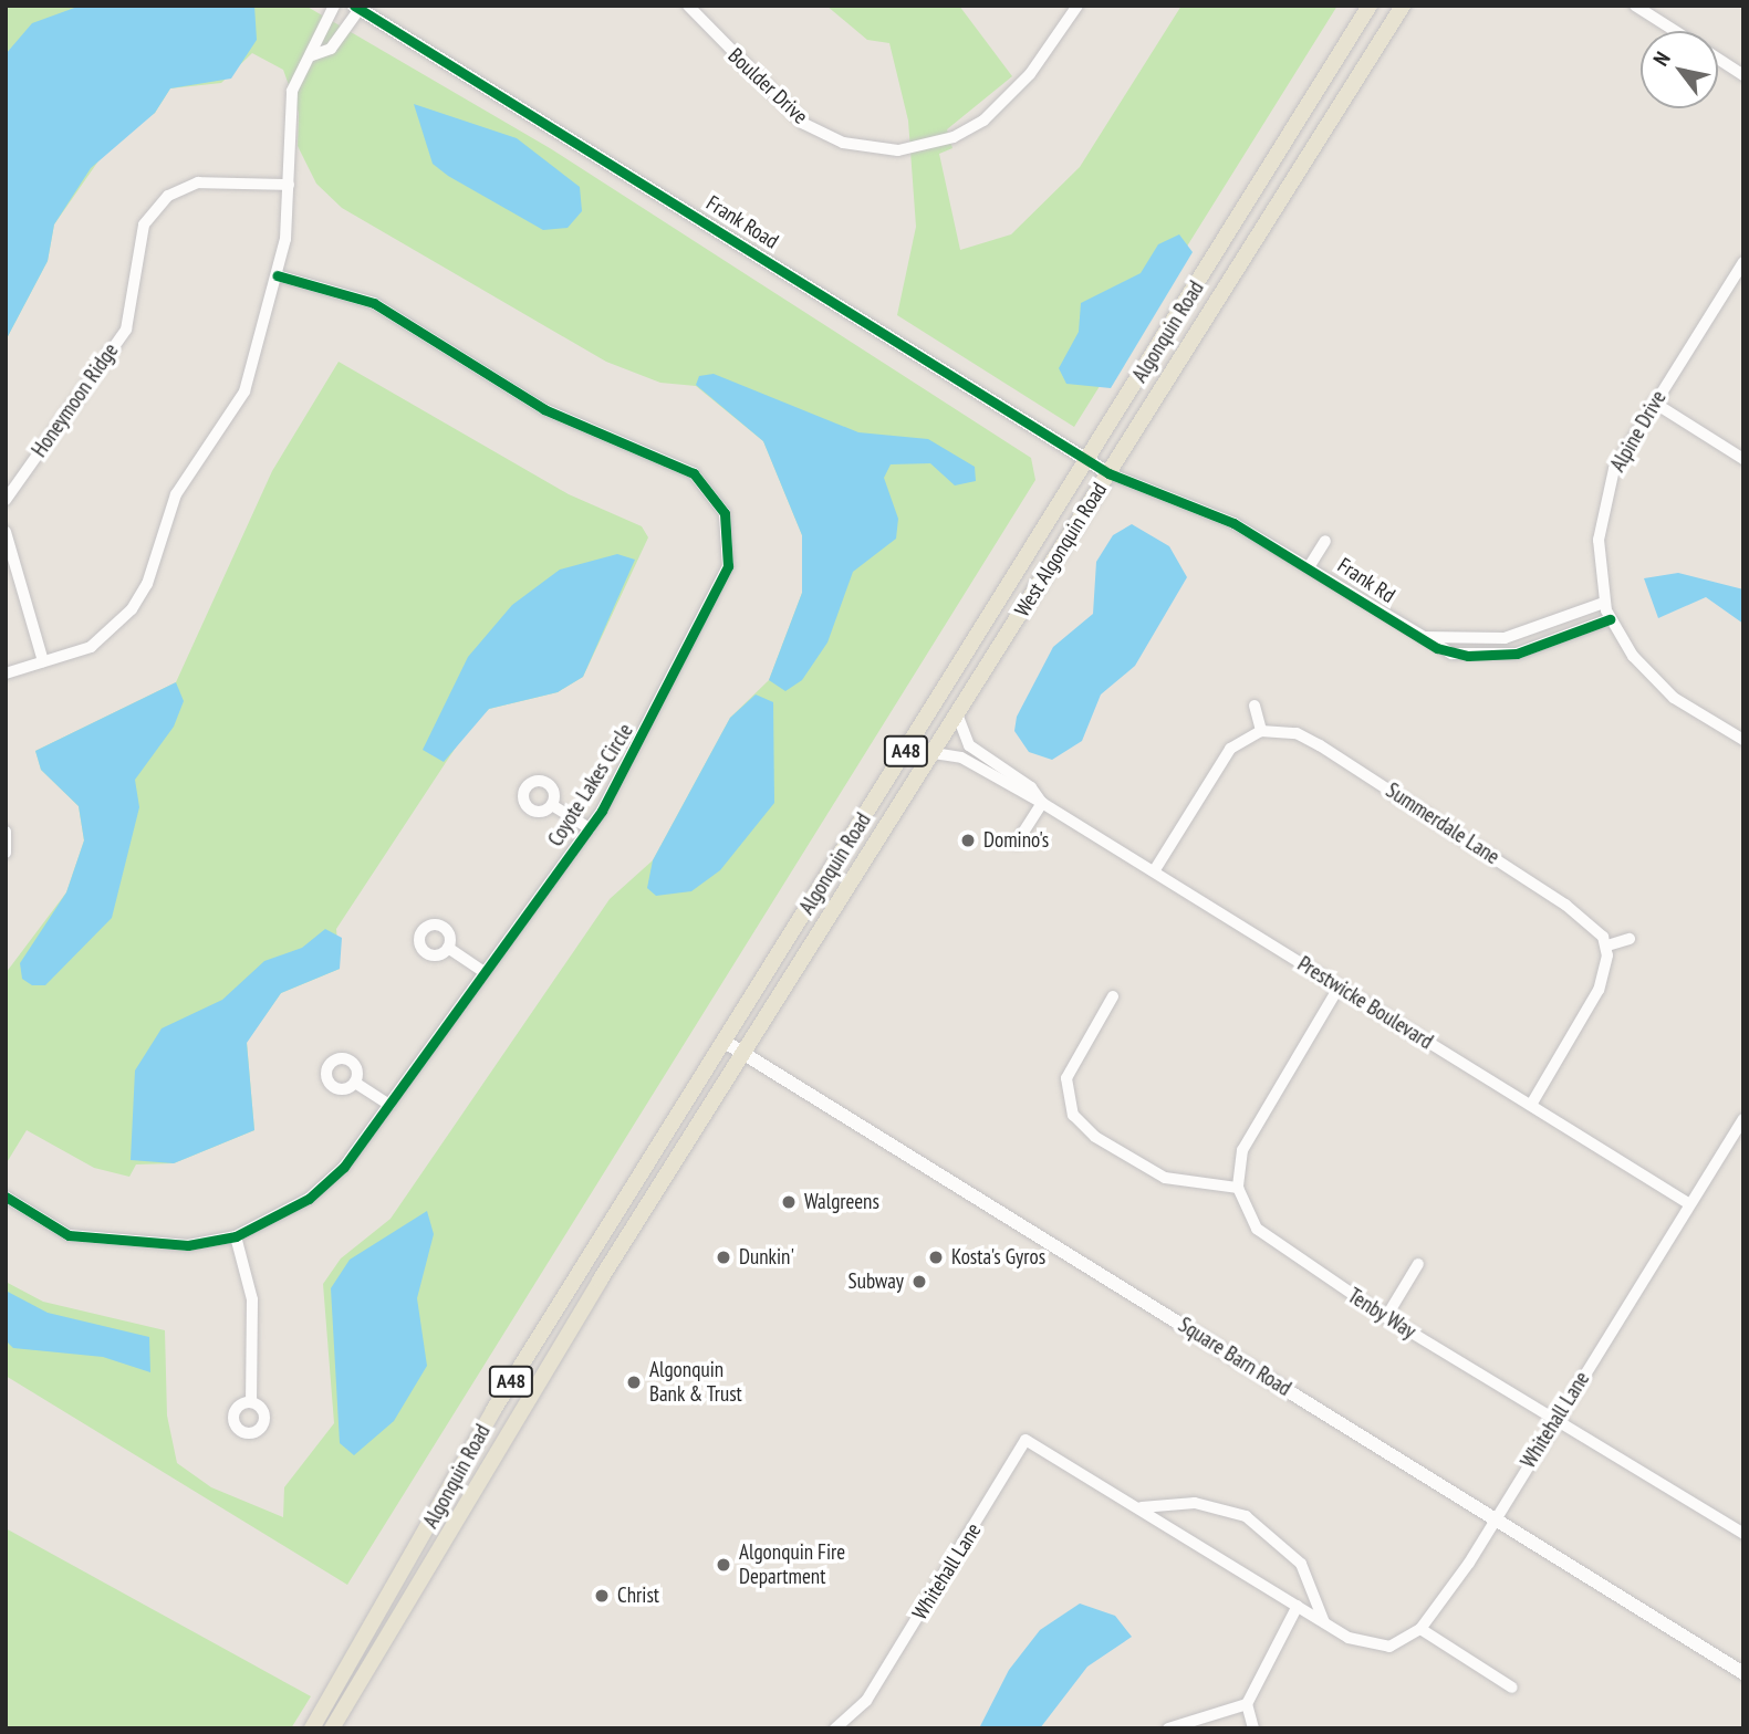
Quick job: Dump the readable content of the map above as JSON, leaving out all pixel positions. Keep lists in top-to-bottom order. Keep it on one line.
{"streets":{"main road":["Algonquin Road","West Algonquin Road","A48"],"street":["Boulder Drive","Frank Road","Honeymoon Ridge","Alpine Drive","Frank Rd","Coyote Lakes Circle","Summerdale Lane","Prestwicke Boulevard","Tenby Way","Square Barn Road","Whitehall Lane"]},"crossings":[["Frank Road","Algonquin Road"],["Frank Road","West Algonquin Road"],["Frank Road","Frank Rd"],["Algonquin Road","West Algonquin Road"],["Algonquin Road","Square Barn Road"],["Alpine Drive","Frank Rd"],["West Algonquin Road","Frank Rd"],["West Algonquin Road","Prestwicke Boulevard"],["West Algonquin Road","Square Barn Road"],["Prestwicke Boulevard","Whitehall Lane"],["Tenby Way","Whitehall Lane"],["Square Barn Road","Whitehall Lane"]],"places":["Domino's","Walgreens","Dunkin'","Kosta's Gyros","Subway","Algonquin Bank & Trust","Algonquin Fire Department","Christ"],"north":"top left"}
